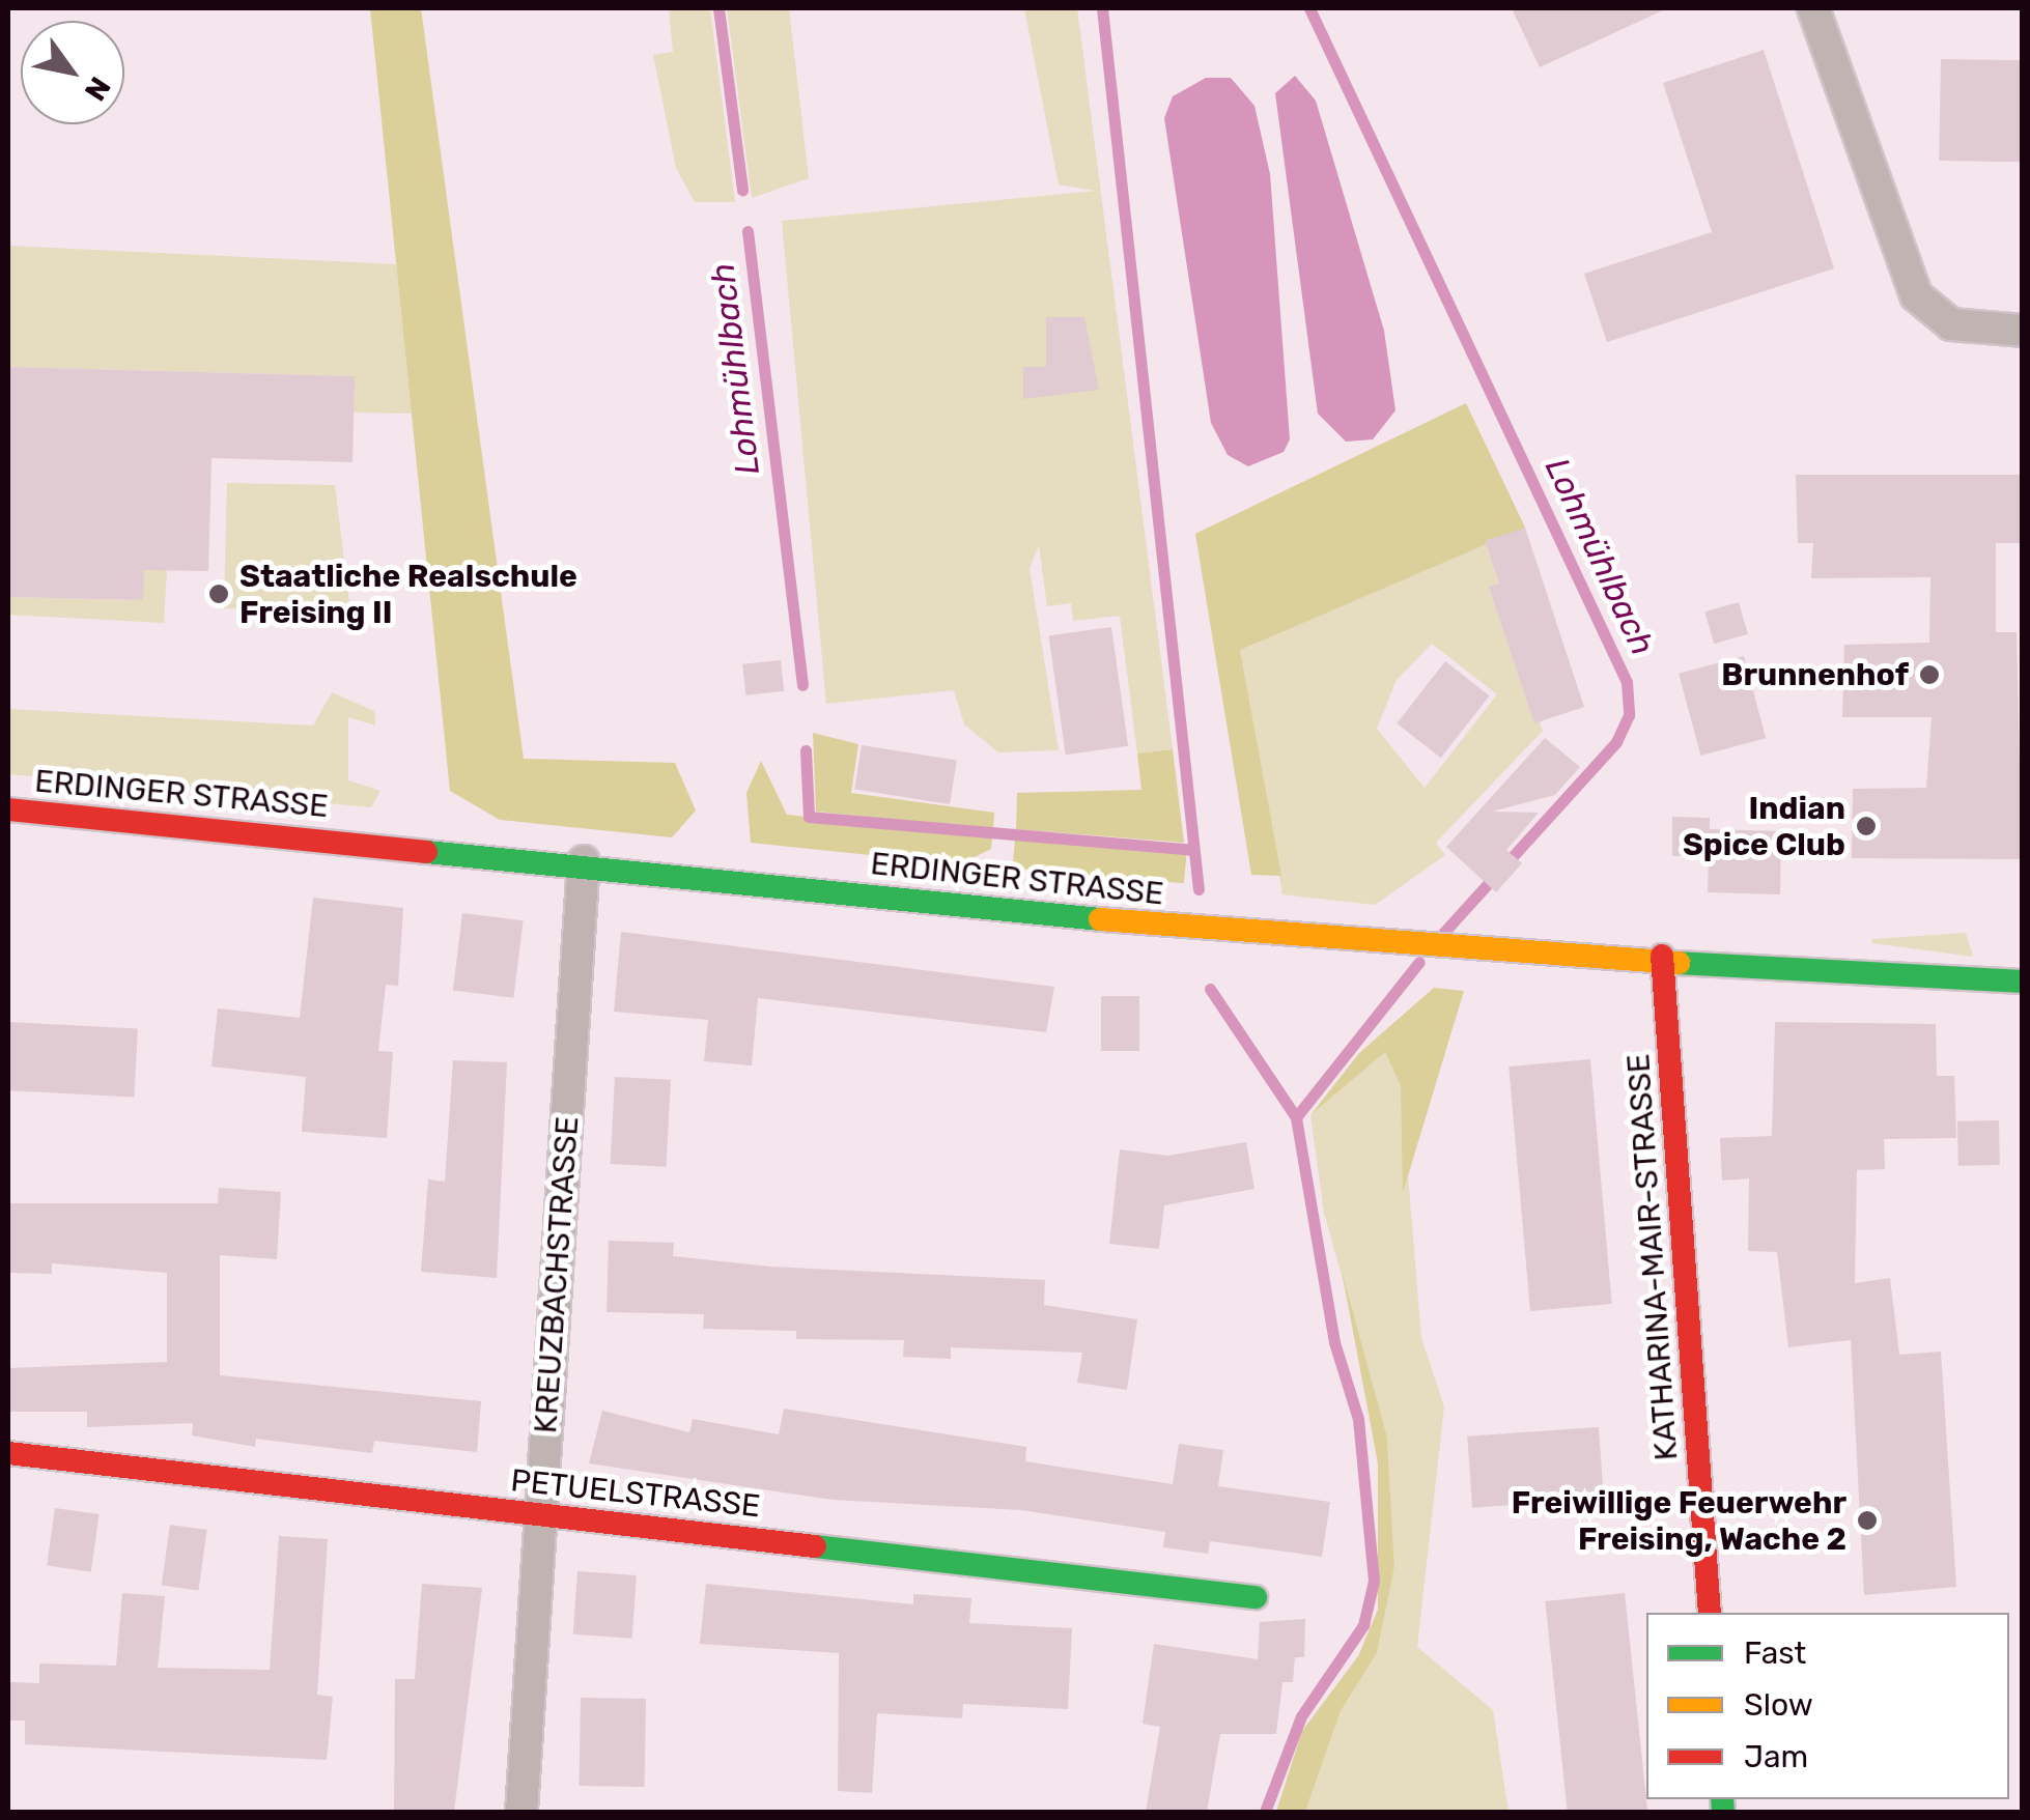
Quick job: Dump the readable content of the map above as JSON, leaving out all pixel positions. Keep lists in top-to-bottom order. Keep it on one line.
{"streets":{"street":["ERDINGER STRASSE","KATHARINA-MAIR-STRASSE","KREUZBACHSTRASSE","PETUELSTRASSE"]},"crossings":[["ERDINGER STRASSE","KATHARINA-MAIR-STRASSE"],["ERDINGER STRASSE","KREUZBACHSTRASSE"],["KREUZBACHSTRASSE","PETUELSTRASSE"]],"water":["Lohmühlbach"],"places":["Staatliche Realschule Freising II","Brunnenhof","Indian Spice Club","Freiwillige Feuerwehr Freising, Wache 2"],"legend":["Fast","Slow","Jam"],"north":"bottom right"}
